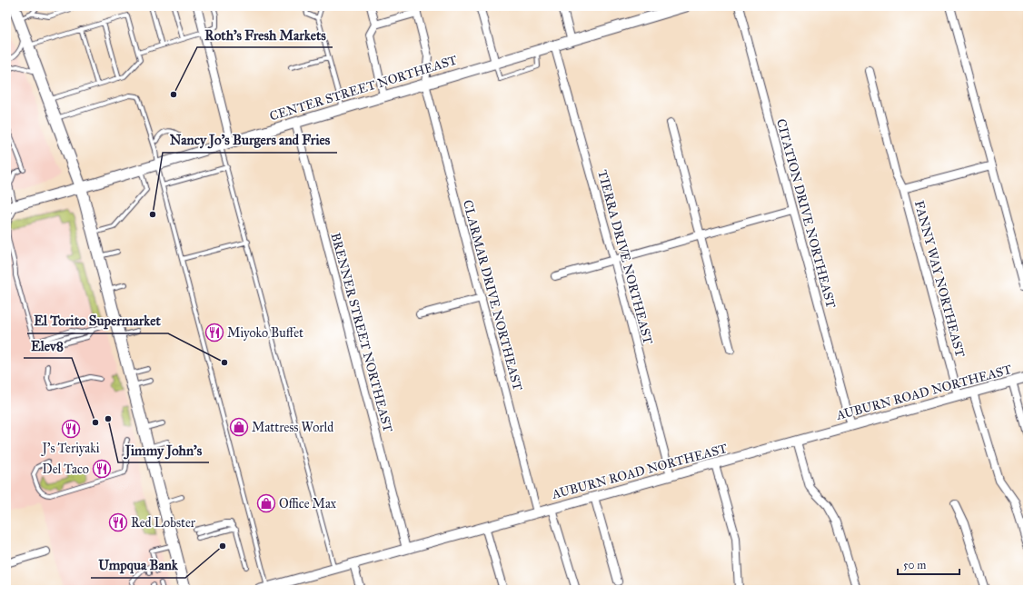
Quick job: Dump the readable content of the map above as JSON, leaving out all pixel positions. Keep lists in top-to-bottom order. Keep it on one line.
{"streets":{"main road":["CENTER STREET NORTHEAST"],"street":["CITATION DRIVE NORTHEAST","TIERRA DRIVE NORTHEAST","FANNY WAY NORTHEAST","CLARMAR DRIVE NORTHEAST","BRENNER STREET NORTHEAST","AUBURN ROAD NORTHEAST"]},"crossings":[["CENTER STREET NORTHEAST","TIERRA DRIVE NORTHEAST"],["CENTER STREET NORTHEAST","CLARMAR DRIVE NORTHEAST"],["CENTER STREET NORTHEAST","BRENNER STREET NORTHEAST"],["CITATION DRIVE NORTHEAST","AUBURN ROAD NORTHEAST"],["TIERRA DRIVE NORTHEAST","AUBURN ROAD NORTHEAST"],["FANNY WAY NORTHEAST","AUBURN ROAD NORTHEAST"],["CLARMAR DRIVE NORTHEAST","AUBURN ROAD NORTHEAST"],["BRENNER STREET NORTHEAST","AUBURN ROAD NORTHEAST"]],"places":{"other":["Roth's Fresh Markets","Nancy Jo's Burgers and Fries","El Torito Supermarket","Jimmy John's","Elev8","Umpqua Bank"],"restaurant":["Miyoko Buffet","J's Teriyaki","Del Taco","Red Lobster"],"shop":["Mattress World","Office Max"]},"scale_bar":"50 m"}
